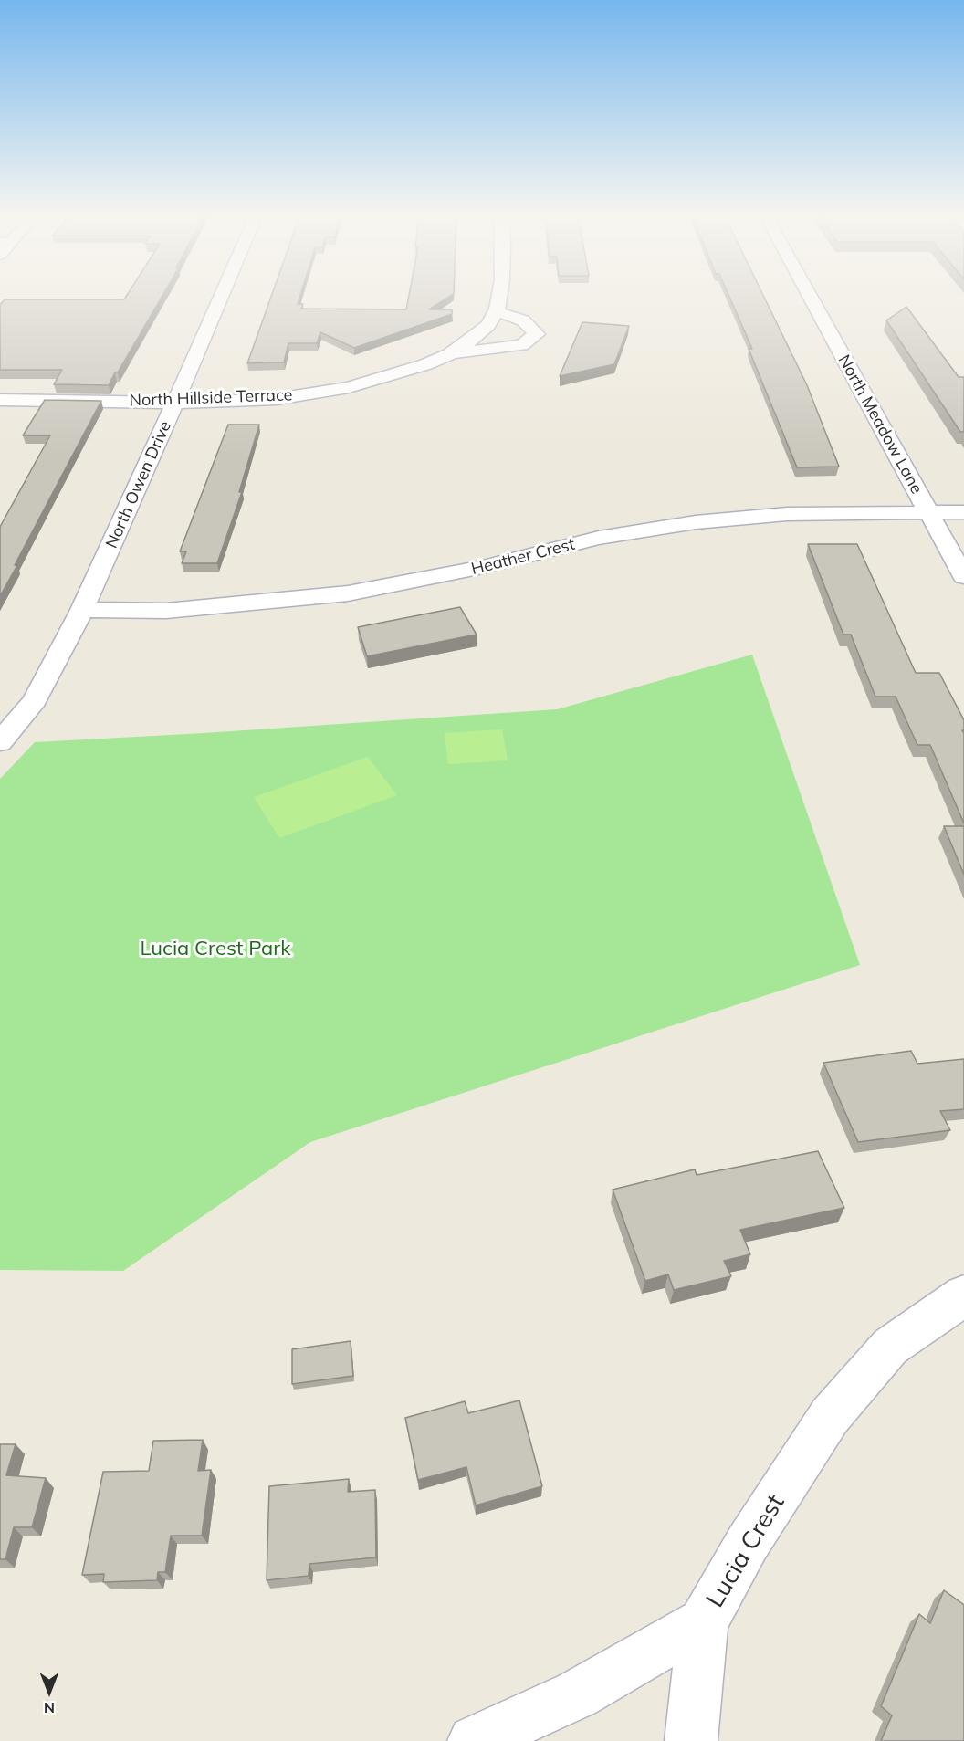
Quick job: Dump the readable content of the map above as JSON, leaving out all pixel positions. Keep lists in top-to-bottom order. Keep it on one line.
{"streets":{"street":["North Hillside Terrace","North Meadow Lane","North Owen Drive","Heather Crest","Lucia Crest"]},"crossings":[["North Hillside Terrace","North Owen Drive"],["North Meadow Lane","Heather Crest"],["North Owen Drive","Heather Crest"]],"parks":["Lucia Crest Park"],"north":"bottom"}
